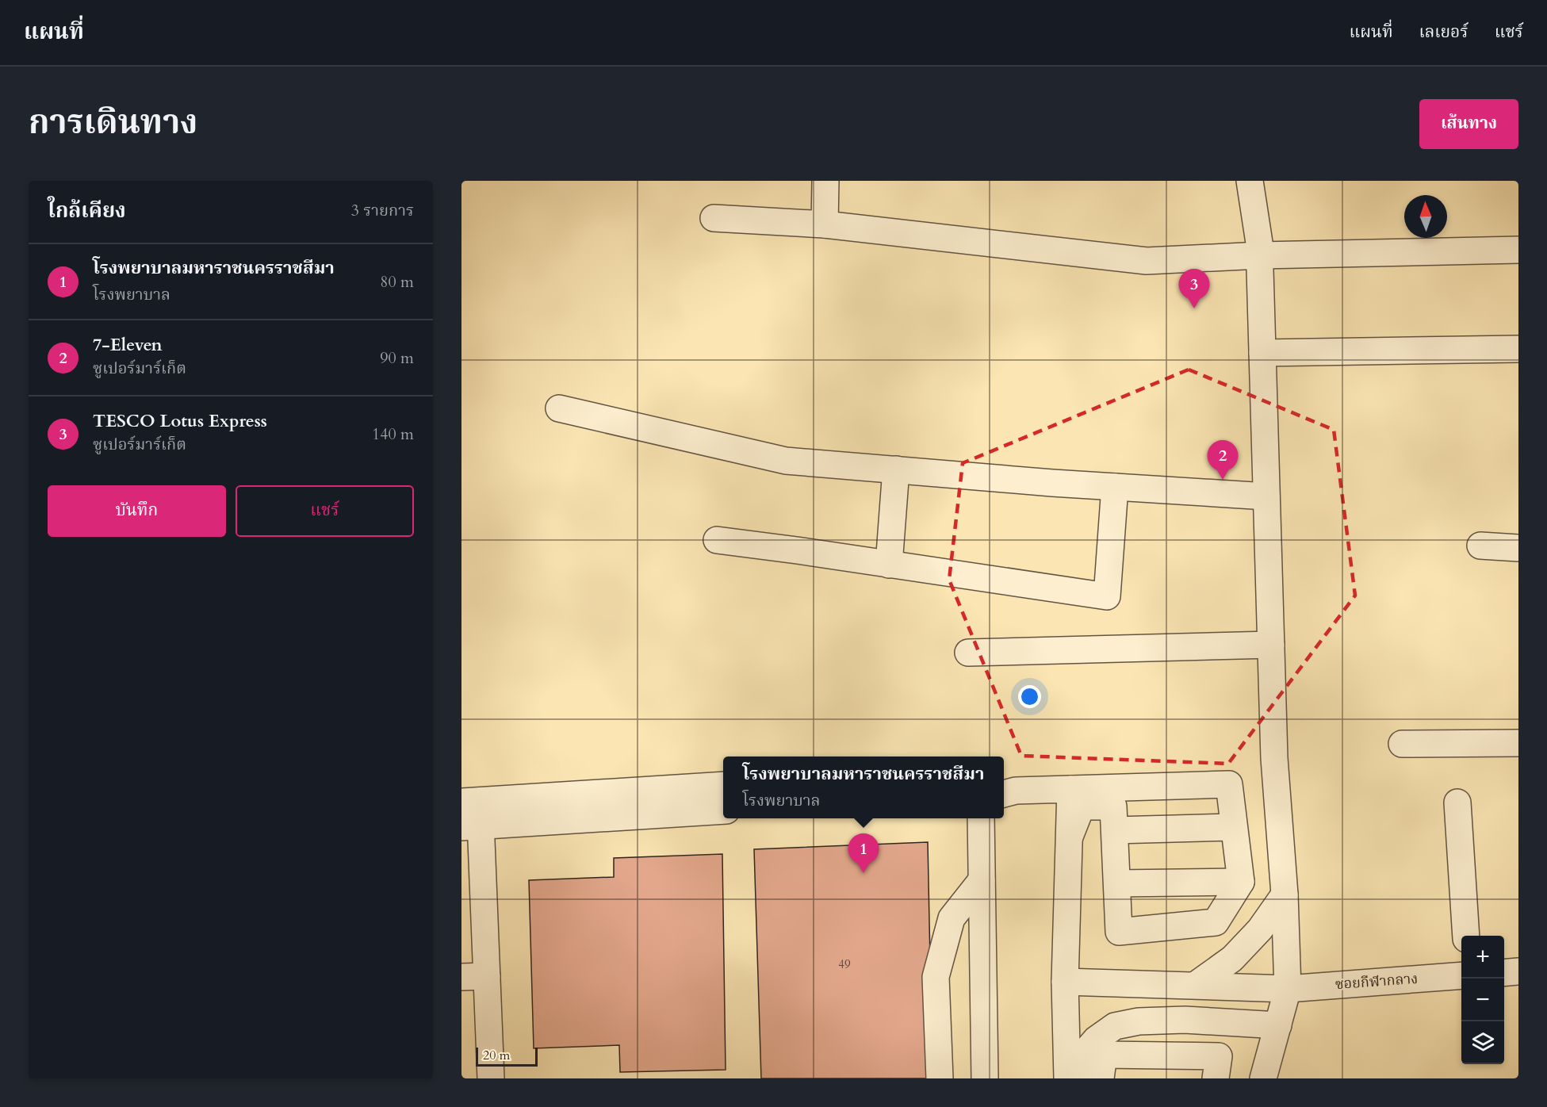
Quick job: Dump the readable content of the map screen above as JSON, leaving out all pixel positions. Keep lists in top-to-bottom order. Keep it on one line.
{"streets":{"street":["ซอยกีฬากลาง"]},"house_numbers":["49"],"scale_bar":"20 m","north":"top","page":{"header":"แผนที่","nav":["แผนที่","เลเยอร์","แชร์"],"title":"การเดินทาง","buttons":["เส้นทาง",["บันทึก","แชร์"]],"heading":["ใกล้เคียง","3 รายการ"],"list":[{"mark":"1","name":"โรงพยาบาลมหาราชนครราชสีมา","note":"โรงพยาบาล","value":"80 m"},{"mark":"2","name":"7-Eleven","note":"ซูเปอร์มาร์เก็ต","value":"90 m"},{"mark":"3","name":"TESCO Lotus Express","note":"ซูเปอร์มาร์เก็ต","value":"140 m"}],"pins":["3","2","1"],"popup":["โรงพยาบาลมหาราชนครราชสีมา","โรงพยาบาล"],"map_buttons":["+","−"],"scale":"20 m"}}
